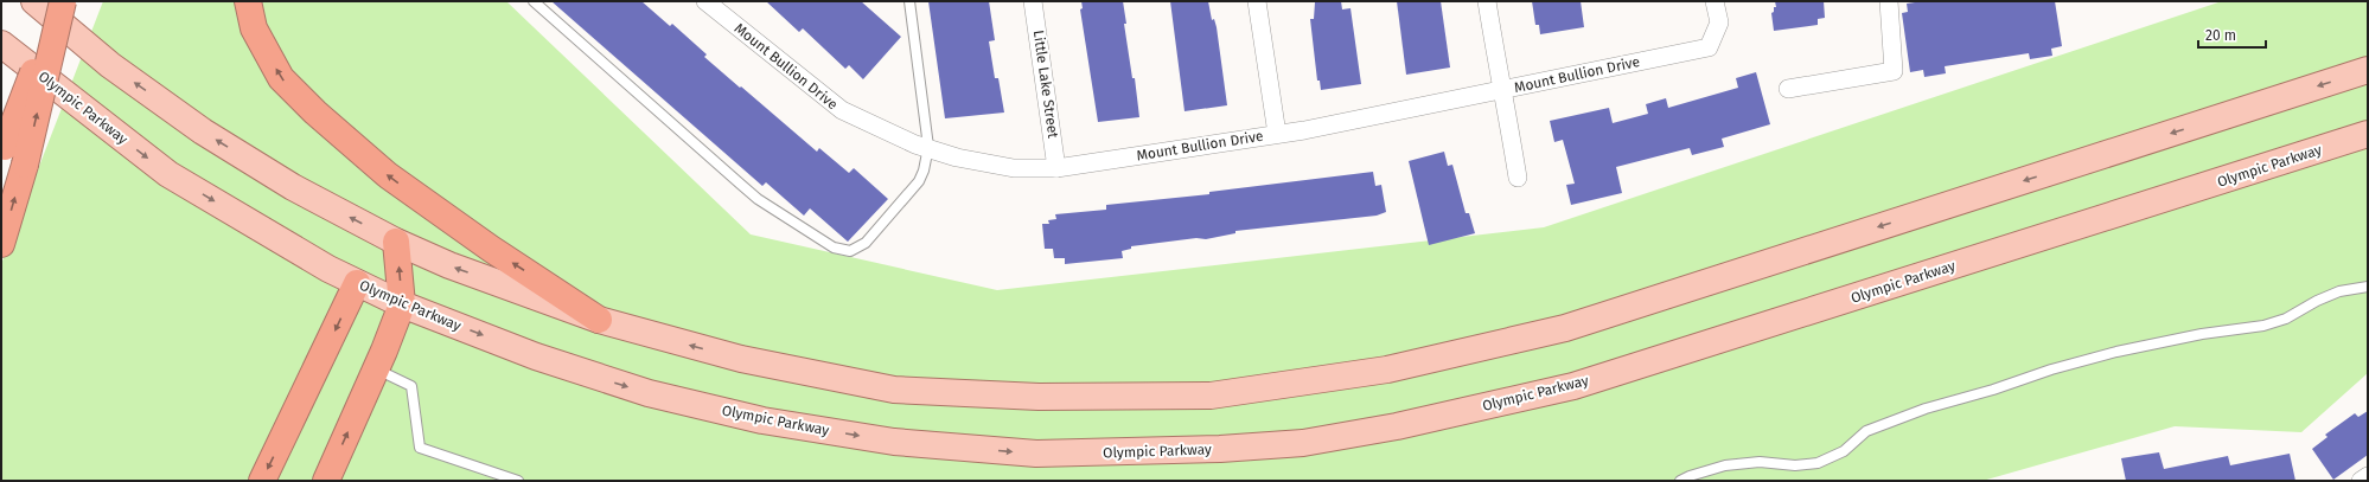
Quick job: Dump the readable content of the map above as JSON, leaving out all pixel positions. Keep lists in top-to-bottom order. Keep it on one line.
{"streets":{"main road":["Olympic Parkway"],"street":["Mount Bullion Drive","Little Lake Street"]},"crossings":[["Mount Bullion Drive","Little Lake Street"]],"scale_bar":"20 m"}
